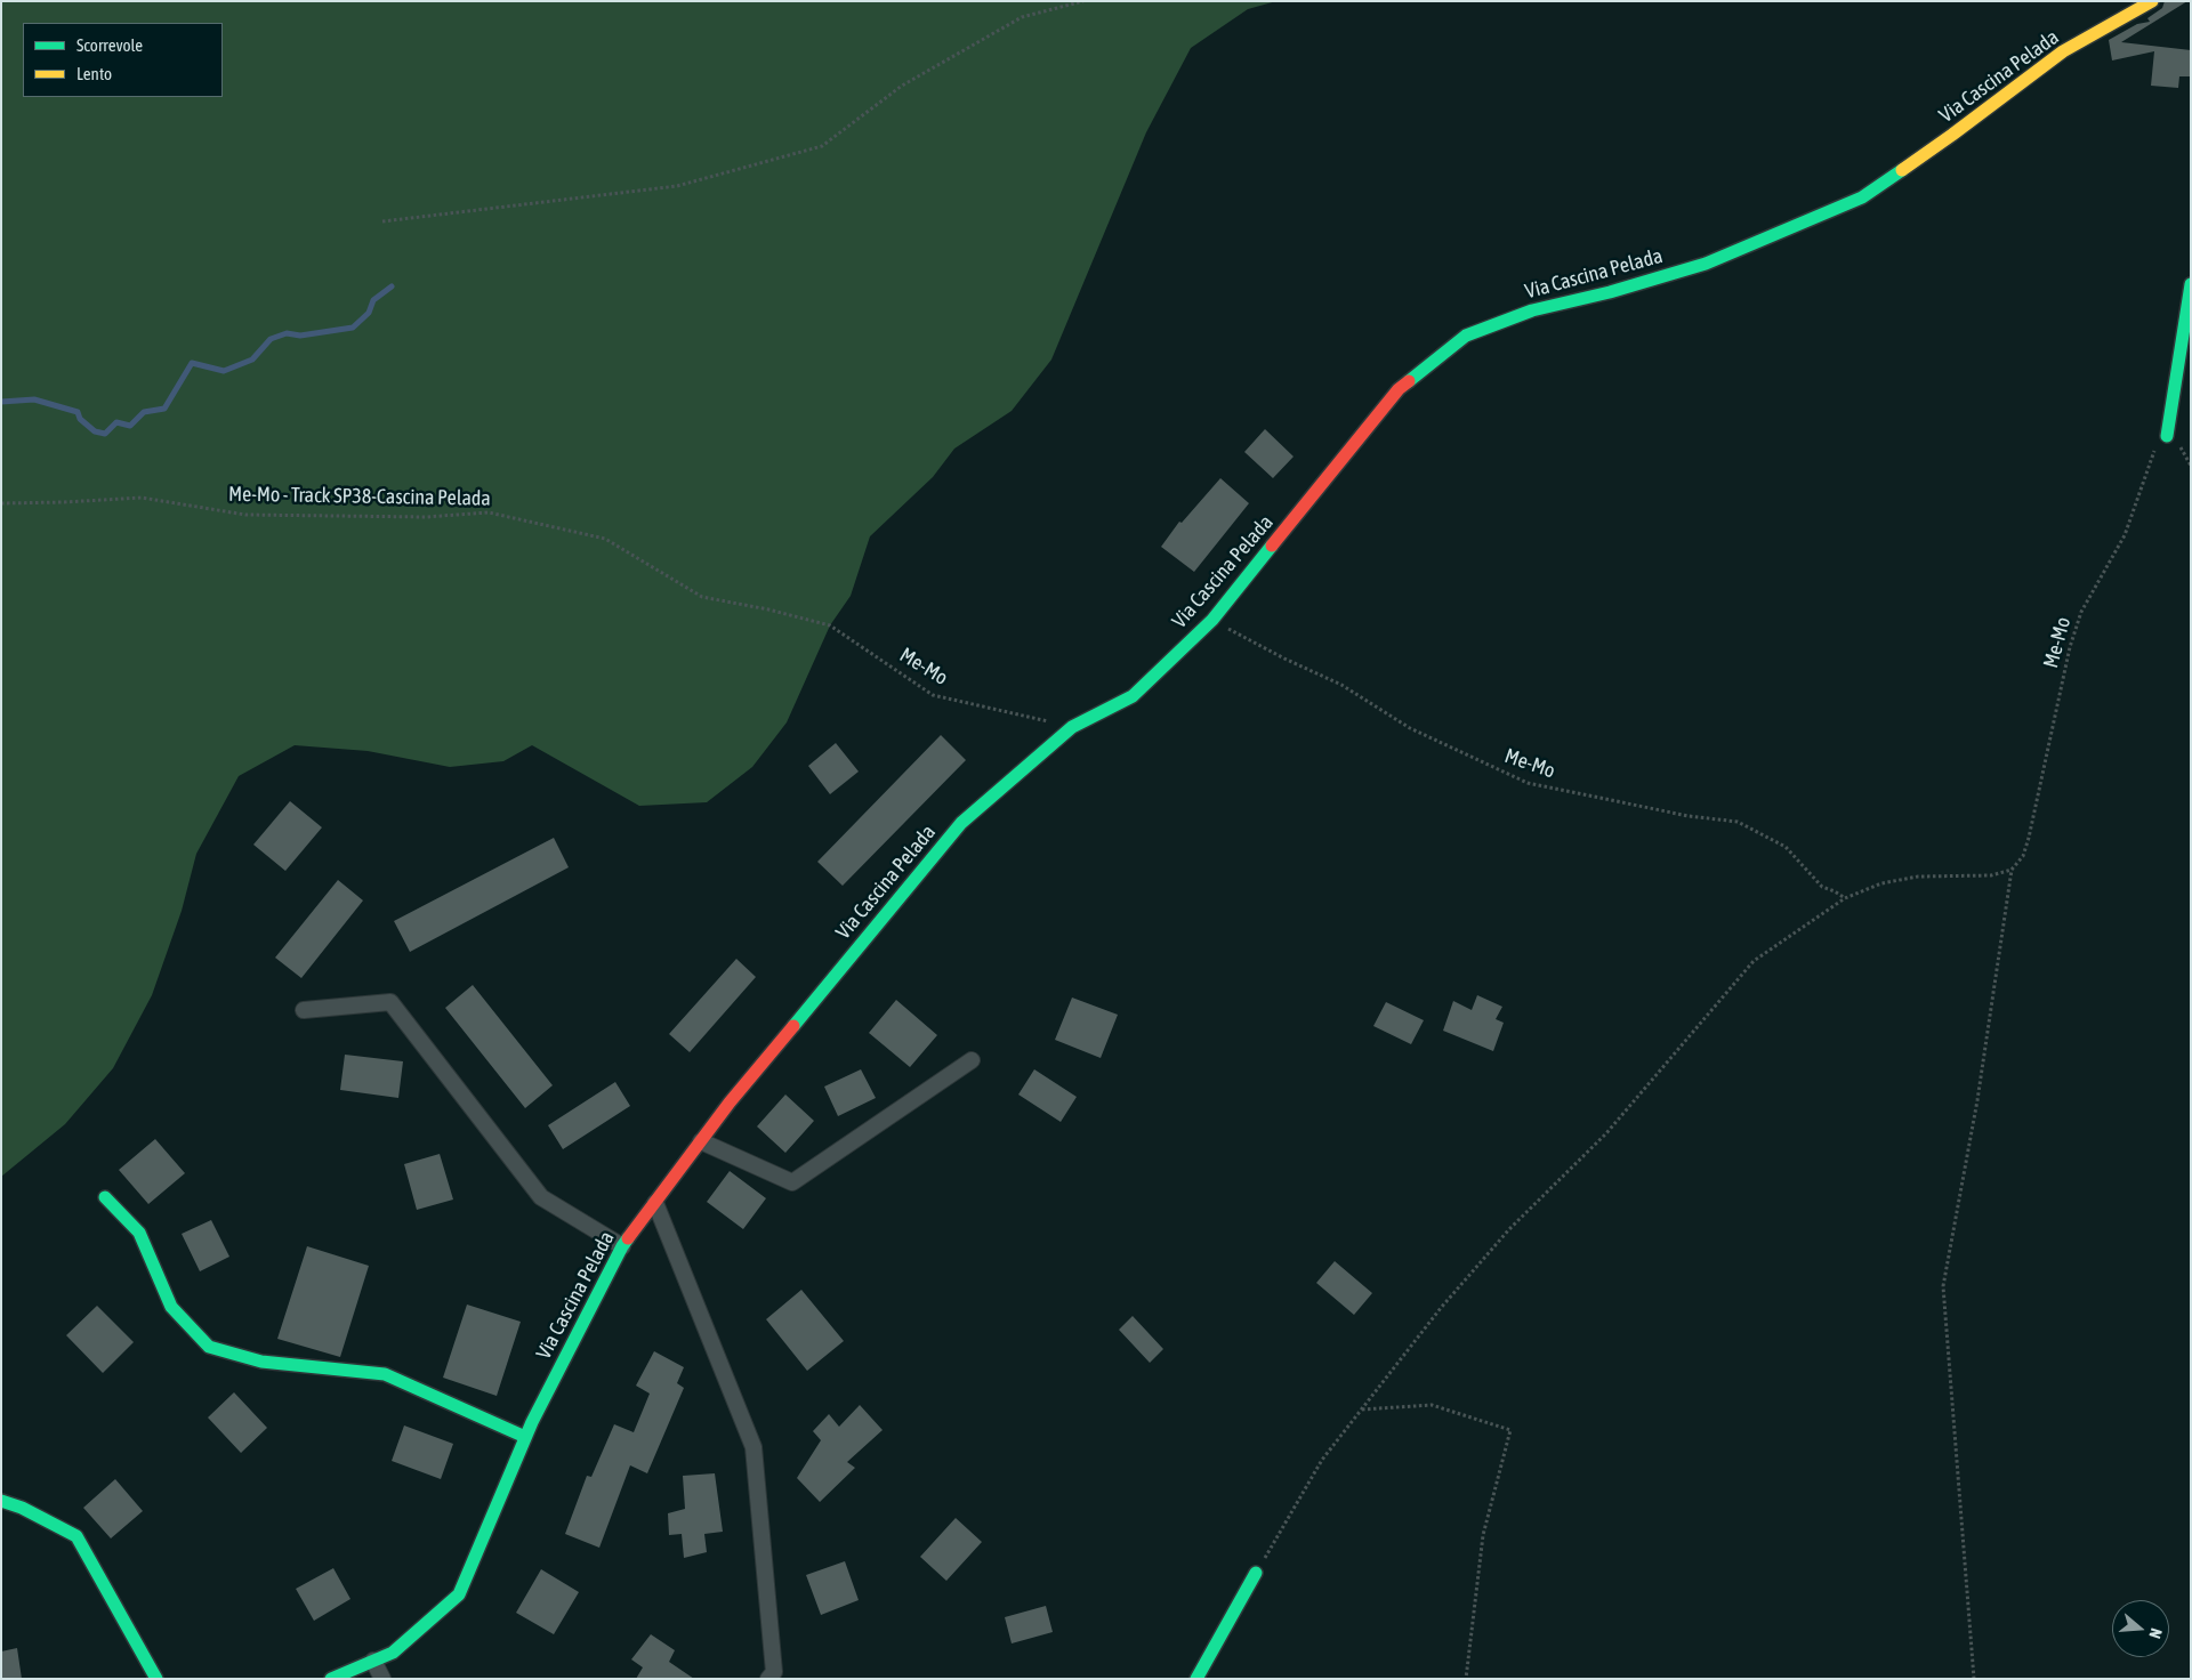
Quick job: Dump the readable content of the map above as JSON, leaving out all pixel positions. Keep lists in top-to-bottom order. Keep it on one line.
{"streets":{"street":["Via Cascina Pelada"],"path":["Me-Mo - Track SP38-Cascina Pelada","Me-Mo"]},"crossings":[["Via Cascina Pelada","Me-Mo"],["Me-Mo - Track SP38-Cascina Pelada","Me-Mo"]],"legend":["Scorrevole","Lento"],"north":"right"}
